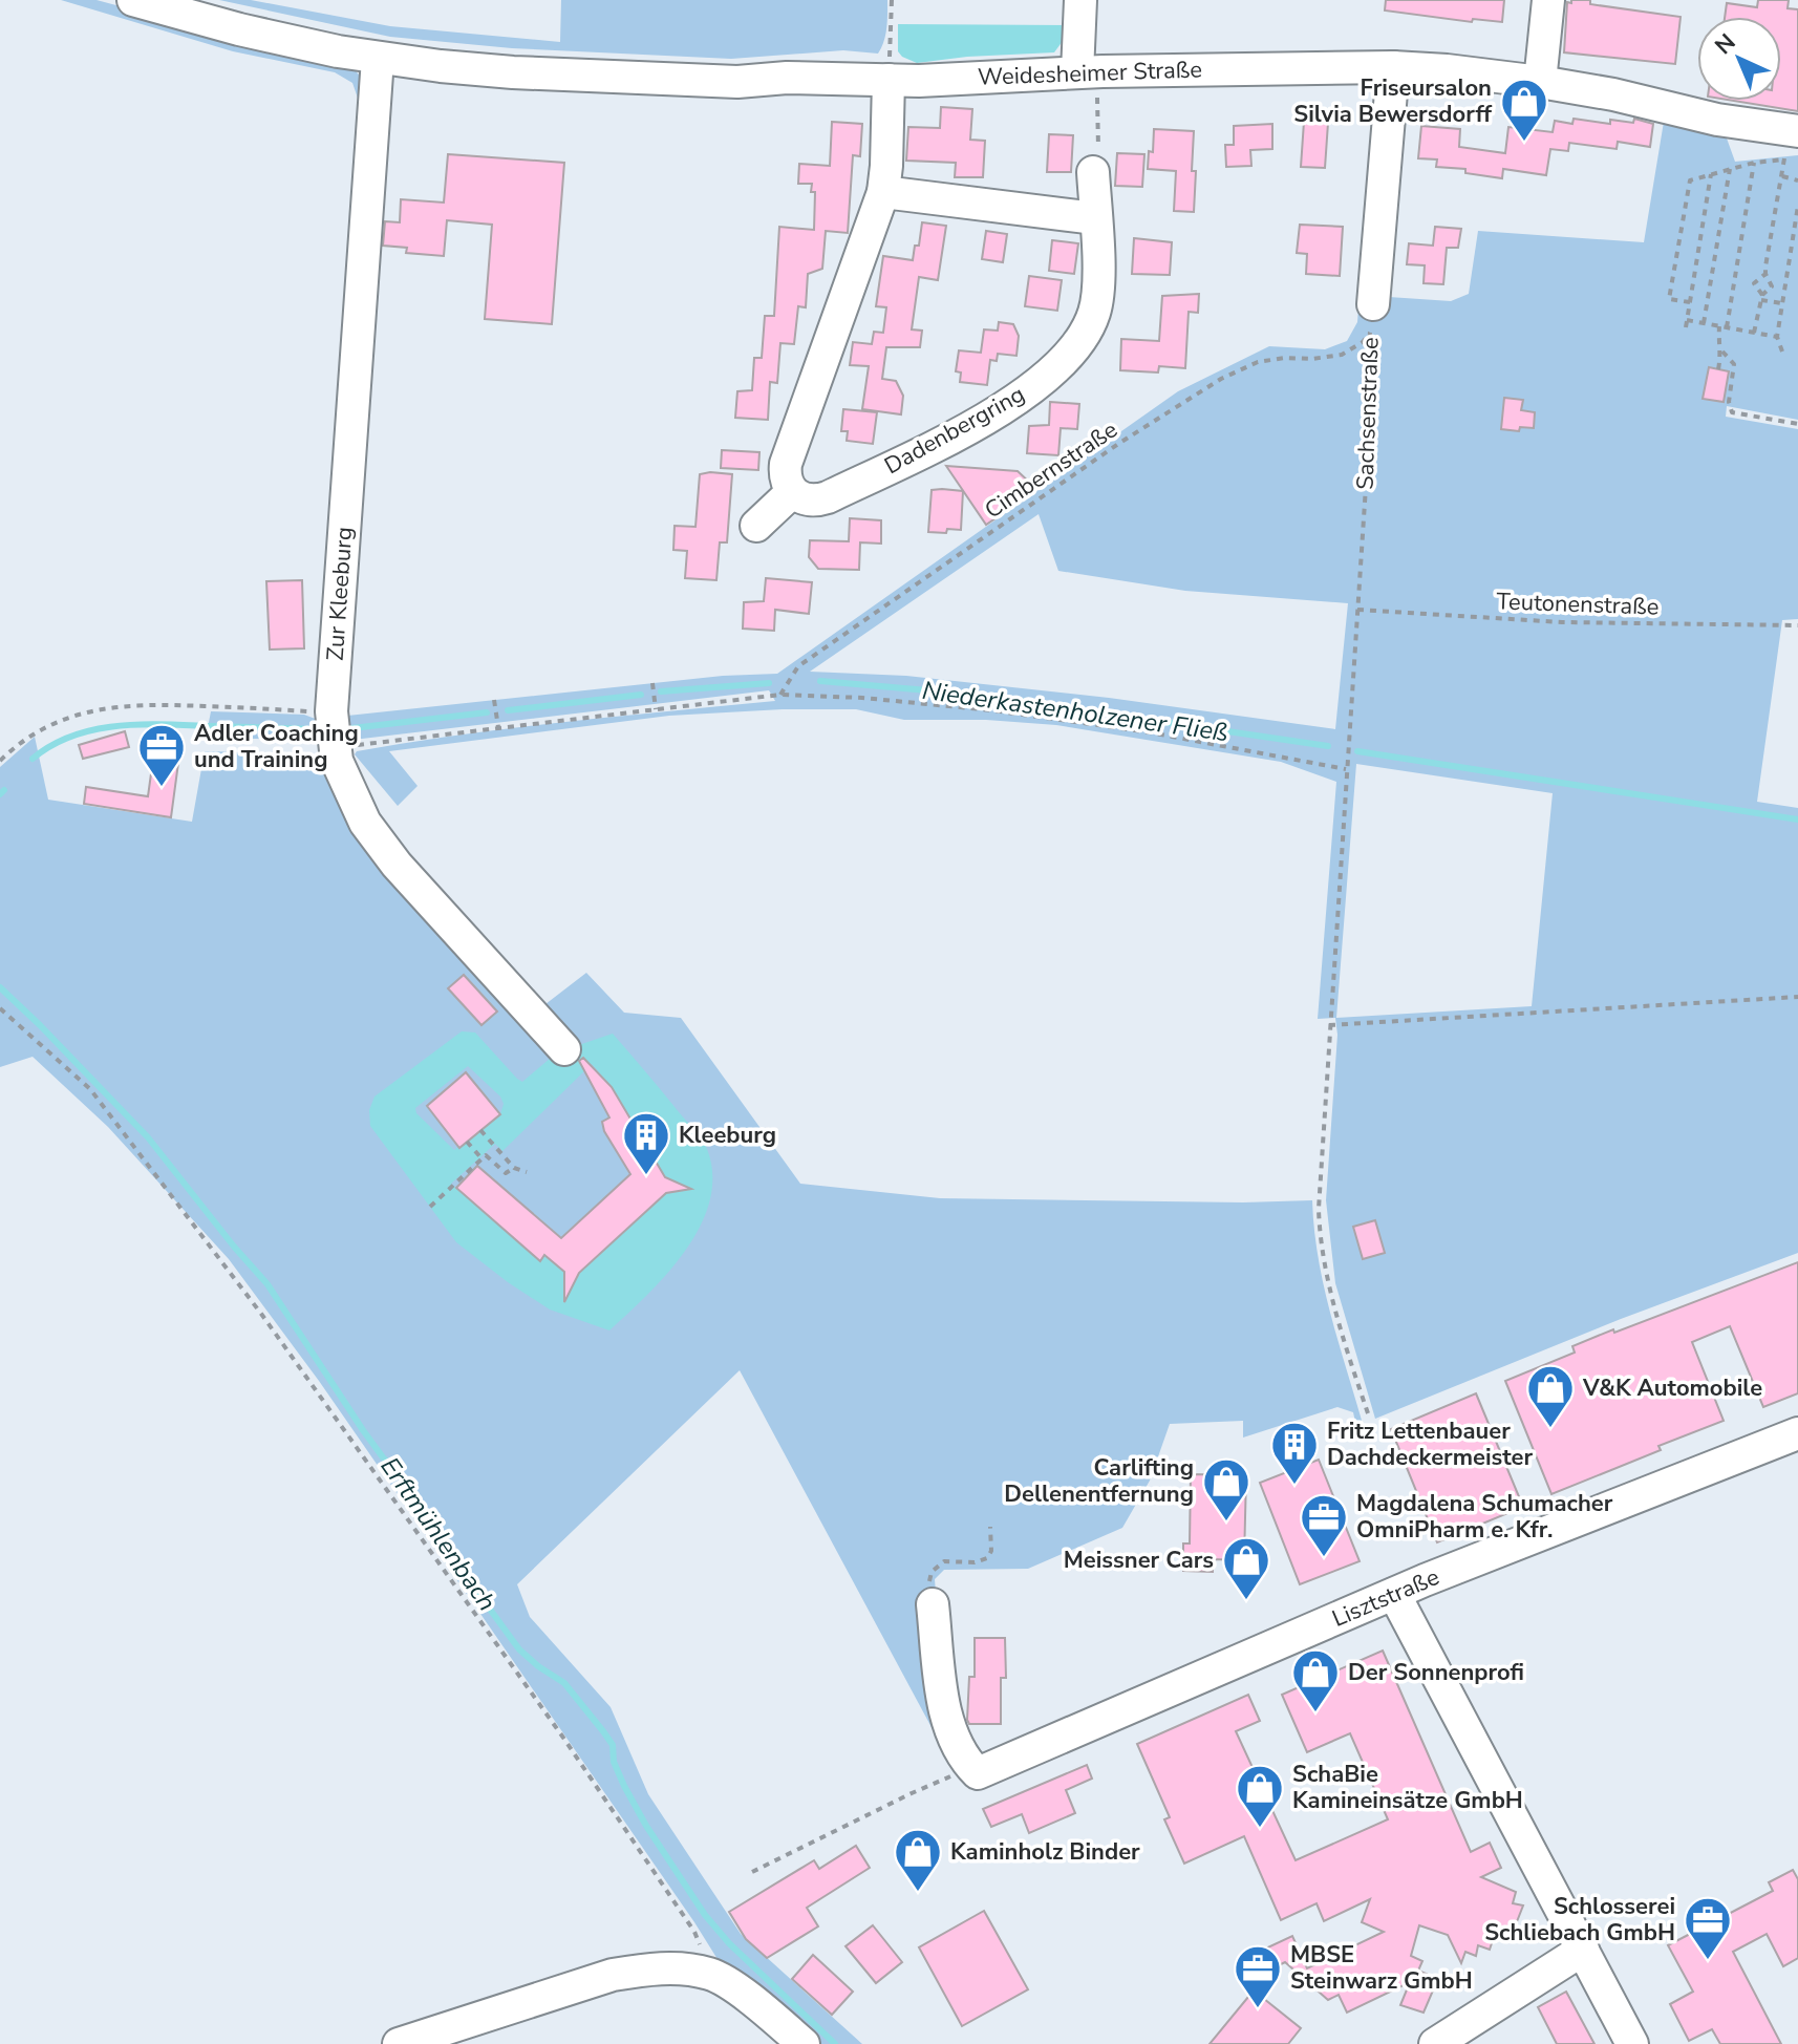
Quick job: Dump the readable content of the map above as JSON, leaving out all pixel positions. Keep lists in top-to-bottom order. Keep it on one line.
{"streets":{"street":["Weidesheimer Straße","Sachsenstraße","Dadenbergring","Zur Kleeburg","Lisztstraße"],"path":["Cimbernstraße","Teutonenstraße"]},"crossings":[["Weidesheimer Straße","Sachsenstraße"],["Weidesheimer Straße","Zur Kleeburg"],["Sachsenstraße","Cimbernstraße"],["Sachsenstraße","Teutonenstraße"]],"water":["Niederkastenholzener Fließ","Erftmühlenbach"],"places":{"shop":["Friseursalon Silvia Bewersdorff","V&K Automobile","Carlifting Dellenentfernung","Meissner Cars","Der Sonnenprofi","SchaBie Kamineinsätze GmbH","Kaminholz Binder"],"office":["Adler Coaching und Training","Magdalena Schumacher OmniPharm e. Kfr.","Schlosserei Schliebach GmbH","MBSE Steinwarz GmbH"],"building":["Kleeburg","Fritz Lettenbauer Dachdeckermeister"]},"north":"top left"}
